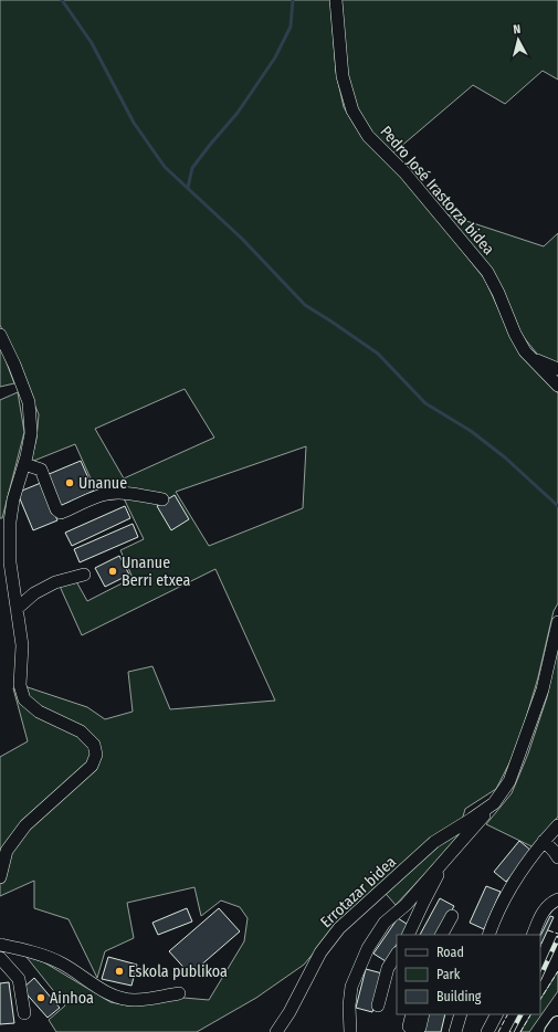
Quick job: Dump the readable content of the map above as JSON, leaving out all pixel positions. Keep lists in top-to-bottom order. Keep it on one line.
{"streets":{"street":["Pedro José Irastorza bidea","Errotazar bidea"]},"places":["Unanue","Unanue Berri etxea","Eskola publikoa","Ainhoa"],"legend":["Road","Park","Building"],"north":"top"}
